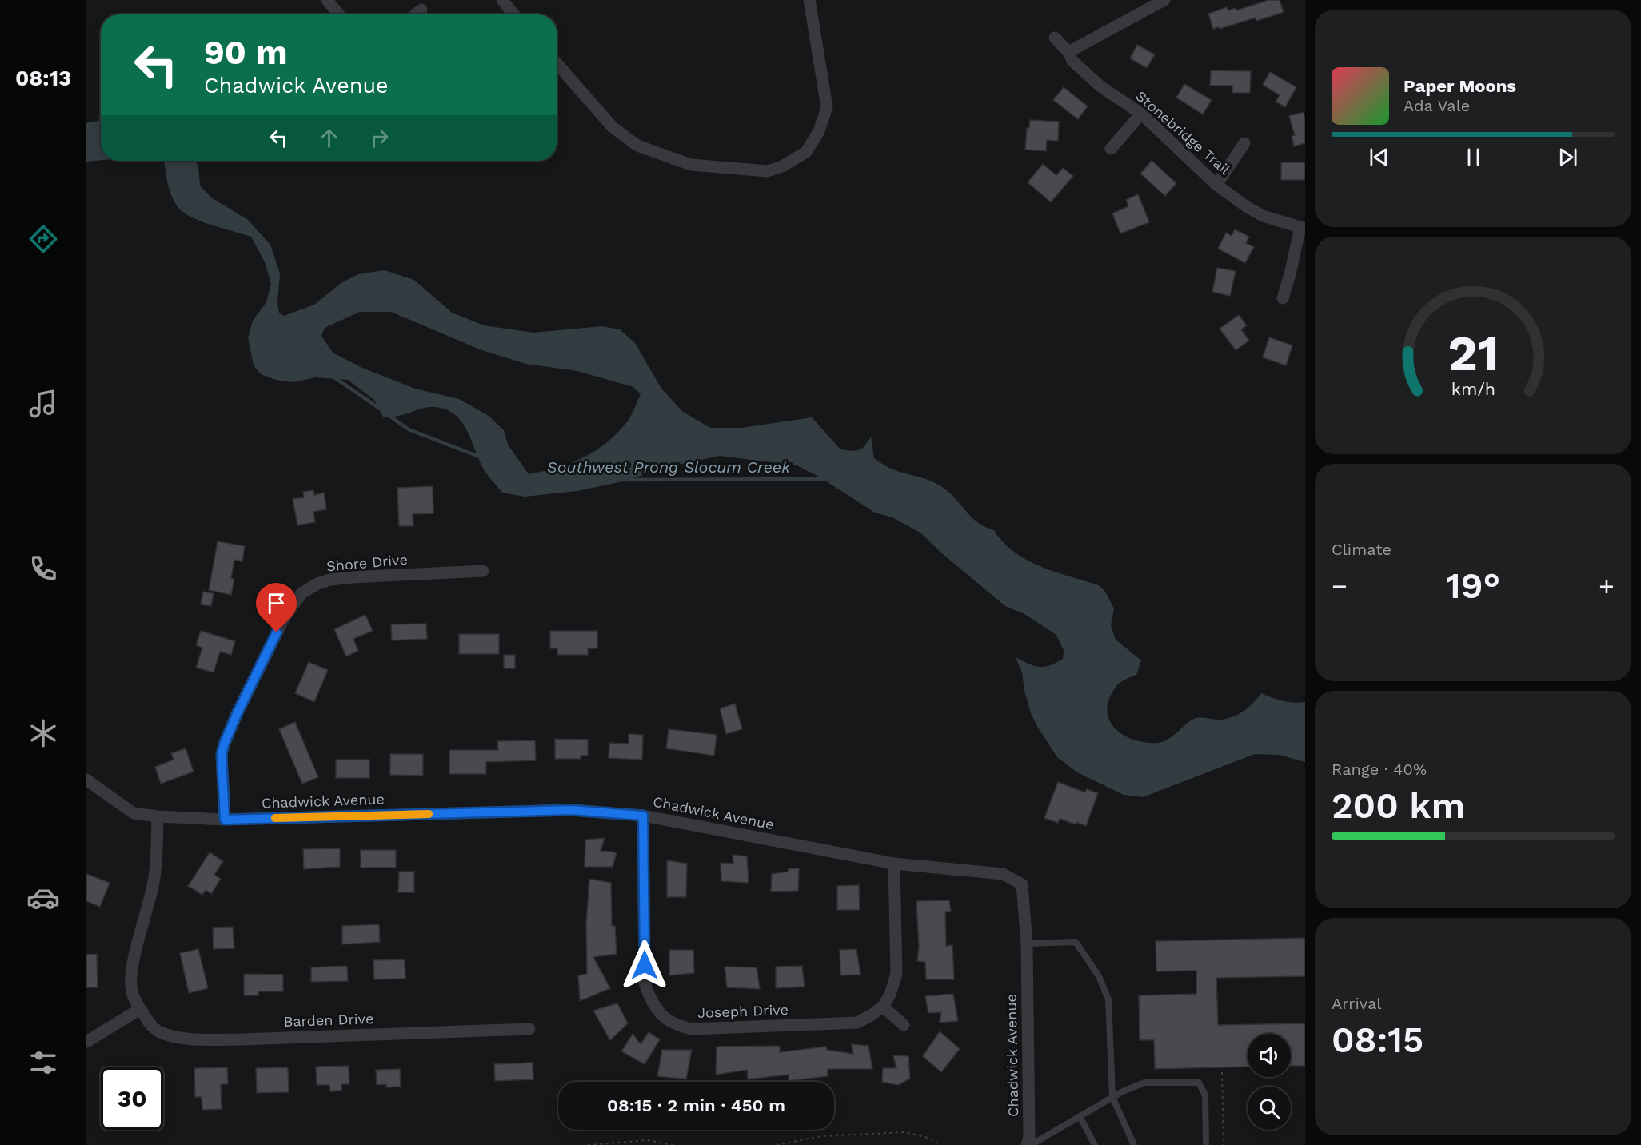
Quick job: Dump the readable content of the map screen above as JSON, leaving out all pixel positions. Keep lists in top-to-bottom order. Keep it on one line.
{"streets":{"street":["Stonebridge Trail","Shore Drive","Chadwick Avenue","Joseph Drive","Barden Drive"]},"crossings":[["Shore Drive","Chadwick Avenue"],["Chadwick Avenue","Joseph Drive"],["Chadwick Avenue","Barden Drive"]],"water":["Southwest Prong Slocum Creek"],"page":{"tabs":"08:13","turn":["90 m","Chadwick Avenue"],"song":["Paper Moons","Ada Vale"],"tile":["Climate",["Range · 40%","200 km"],["Arrival","08:15"]],"heat":["−","19°","+"],"limit":"30","trip":"08:15 · 2 min · 450 m","gauge":["21","km/h"]}}
